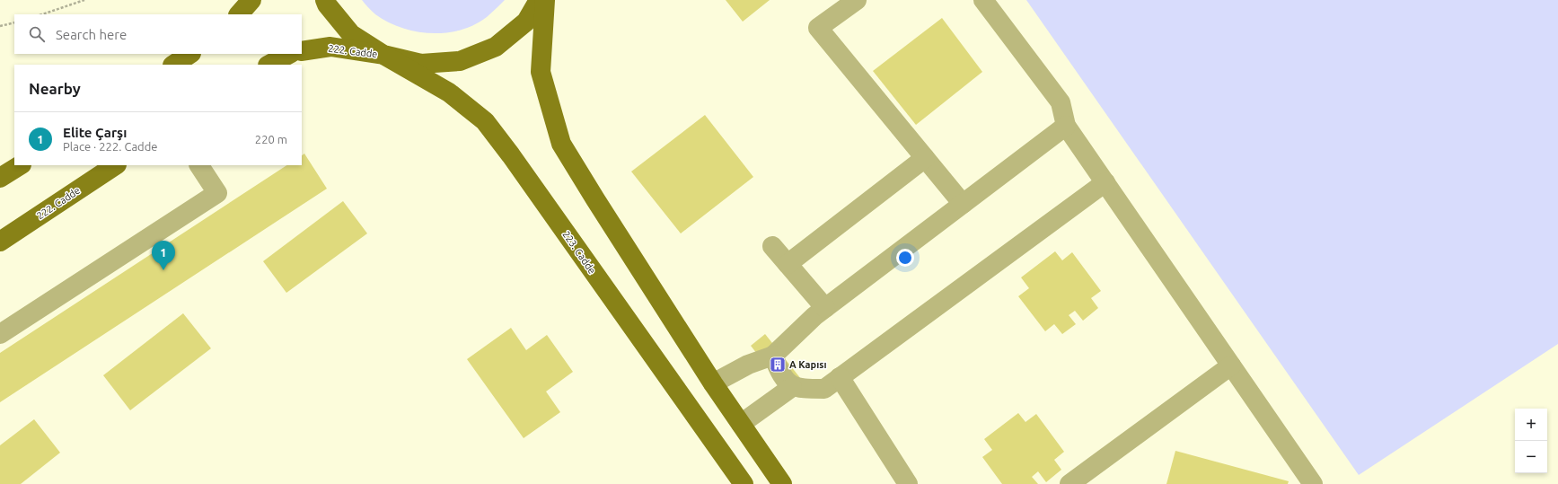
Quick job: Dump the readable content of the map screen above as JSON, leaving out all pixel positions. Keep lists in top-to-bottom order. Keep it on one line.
{"streets":{"main road":["222. Cadde","223. Cadde"]},"crossings":[["222. Cadde","223. Cadde"]],"places":{"building":["A Kapısı"]},"page":{"search":"Search here","heading":"Nearby","list":[{"mark":"1","name":"Elite Çarşı","note":"Place · 222. Cadde","value":"220 m"}],"pins":"1","map_buttons":["+","−"]}}
